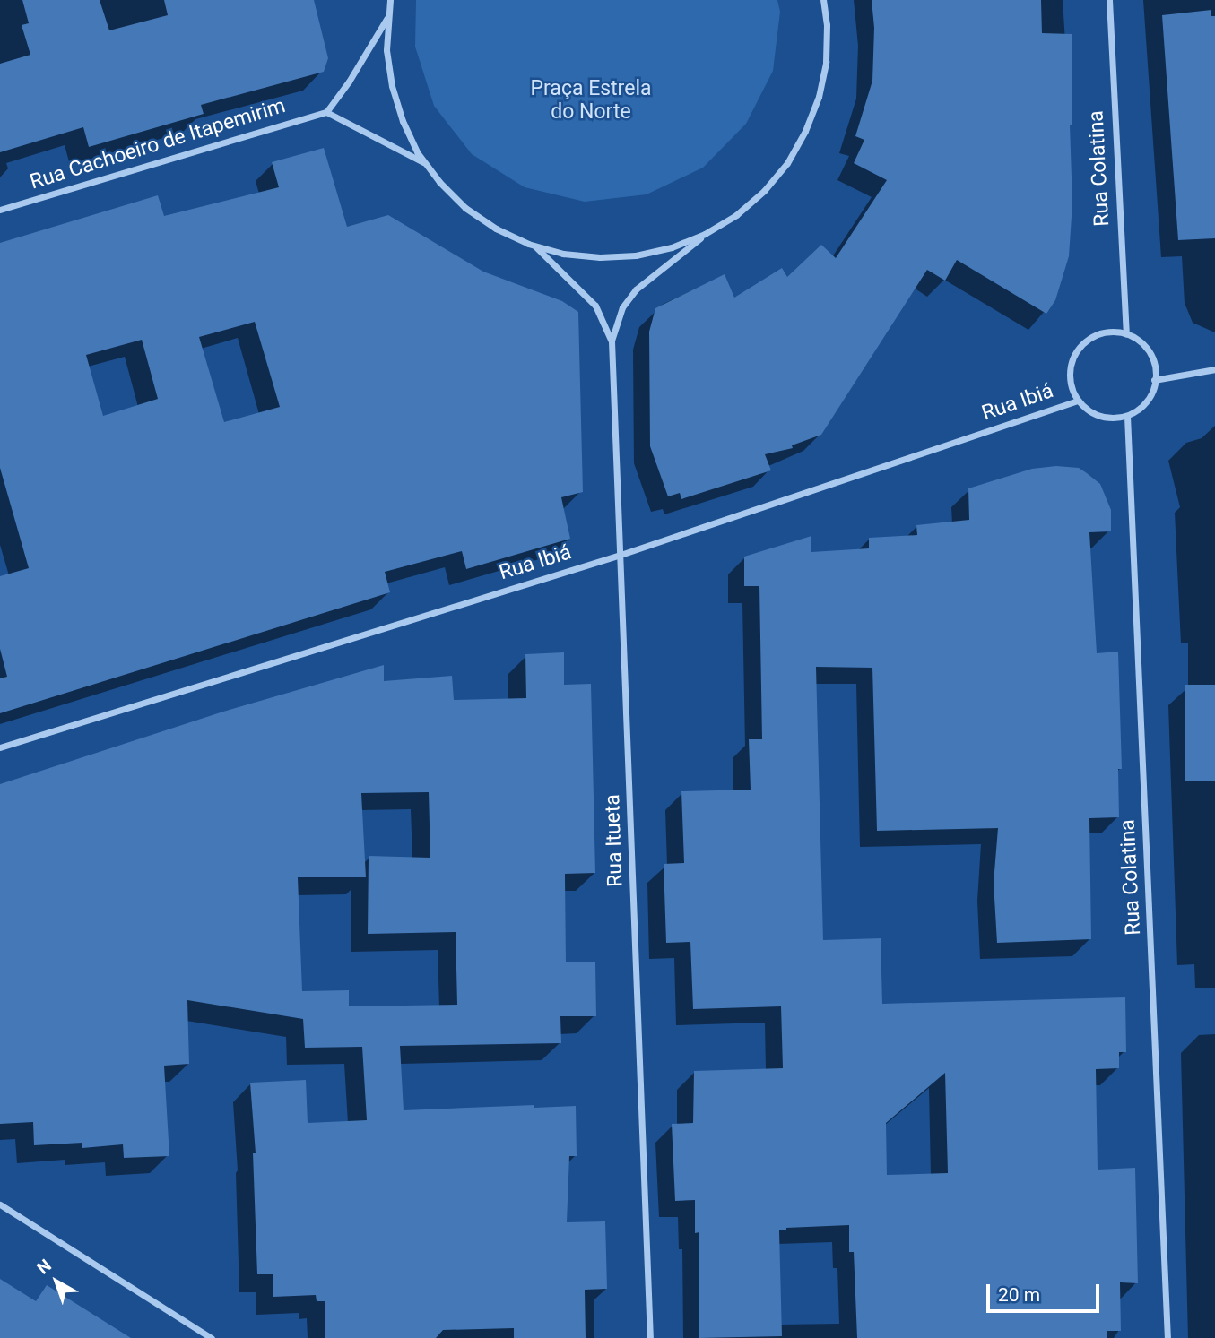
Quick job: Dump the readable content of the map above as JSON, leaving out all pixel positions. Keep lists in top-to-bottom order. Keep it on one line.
{"streets":{"street":["Rua Cachoeiro de Itapemirim","Rua Colatina","Rua Ibiá","Rua Itueta"]},"crossings":[["Rua Colatina","Rua Ibiá"],["Rua Ibiá","Rua Itueta"]],"parks":["Praça Estrela do Norte"],"scale_bar":"20 m","north":"top left"}
